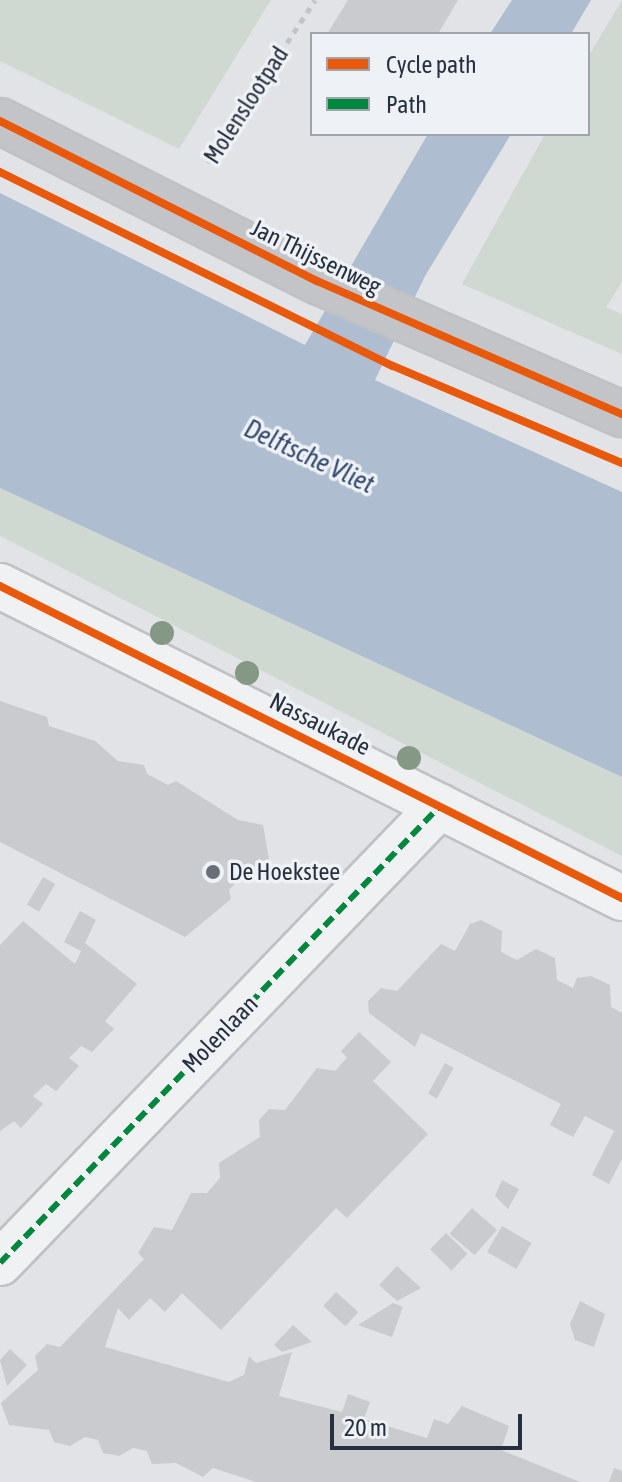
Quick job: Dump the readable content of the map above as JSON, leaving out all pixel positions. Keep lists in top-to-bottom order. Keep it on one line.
{"streets":{"street":["Jan Thijssenweg","Nassaukade","Molenlaan"],"path":["Molenslootpad"]},"crossings":[["Molenslootpad","Jan Thijssenweg"],["Nassaukade","Molenlaan"]],"water":["Delftsche Vliet"],"places":["De Hoekstee"],"legend":["Cycle path","Path"],"scale_bar":"20 m"}
